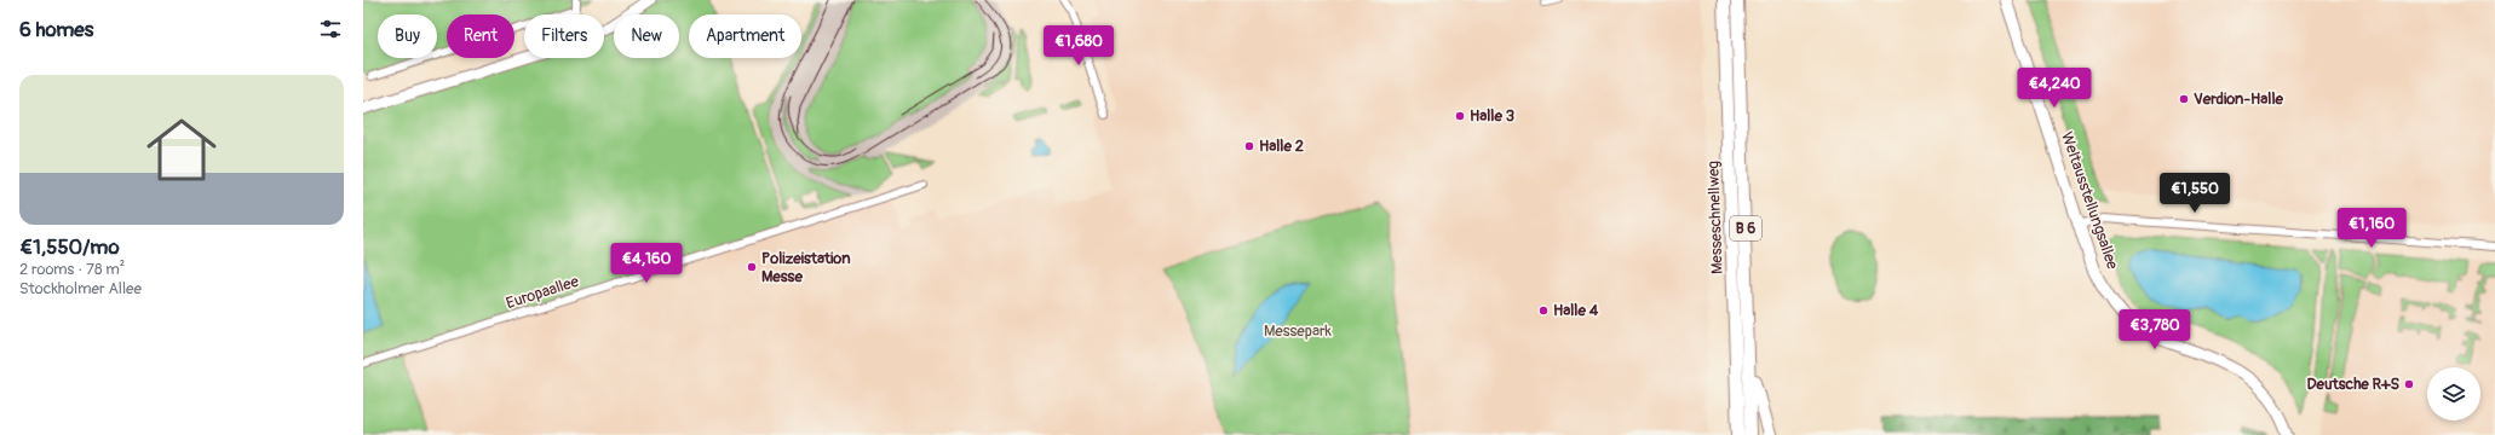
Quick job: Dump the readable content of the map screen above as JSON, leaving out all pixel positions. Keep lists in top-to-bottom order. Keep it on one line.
{"streets":{"highway":["Messeschnellweg","B 6"],"main road":["Weltausstellungsallee"],"street":["Europaallee"]},"parks":["Messepark"],"places":["Verdion-Halle","Halle 3","Halle 2","Polizeistation Messe","Halle 4","Deutsche R+S"],"page":{"heading":"6 homes","chip":["Buy","Rent","Filters","New","Apartment"],"price":["€1,680","€4,240","€1,550","€1,160","€4,160","€3,780"],"list":[{"name":"€1,550/mo","note":"2 rooms · 78 m² · Stockholmer Allee"}]}}
